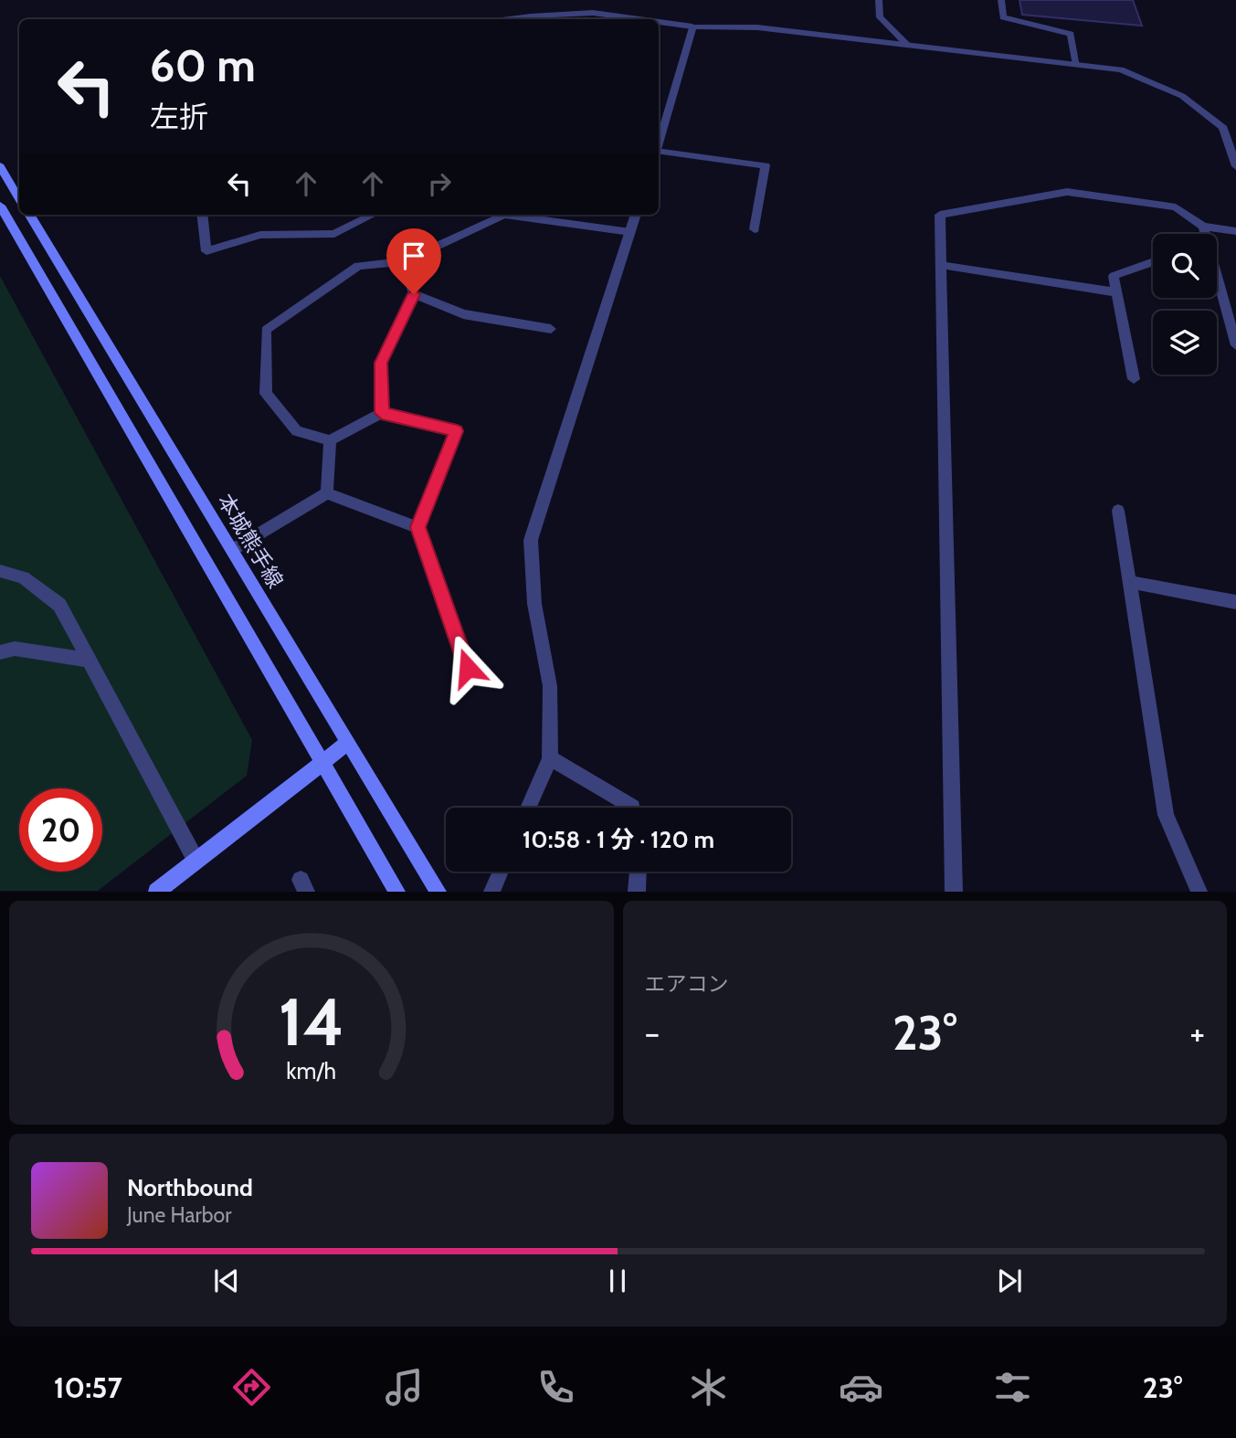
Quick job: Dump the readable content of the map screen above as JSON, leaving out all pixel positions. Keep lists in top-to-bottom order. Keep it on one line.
{"streets":{"main road":["本城熊手線"]},"page":{"turn":["60 m","左折"],"limit":"20","trip":"10:58 · 1 分 · 120 m","tile":"エアコン","heat":["−","23°","+"],"song":["Northbound","June Harbor"],"tabs":["10:57","23°"],"gauge":["14","km/h"]}}
